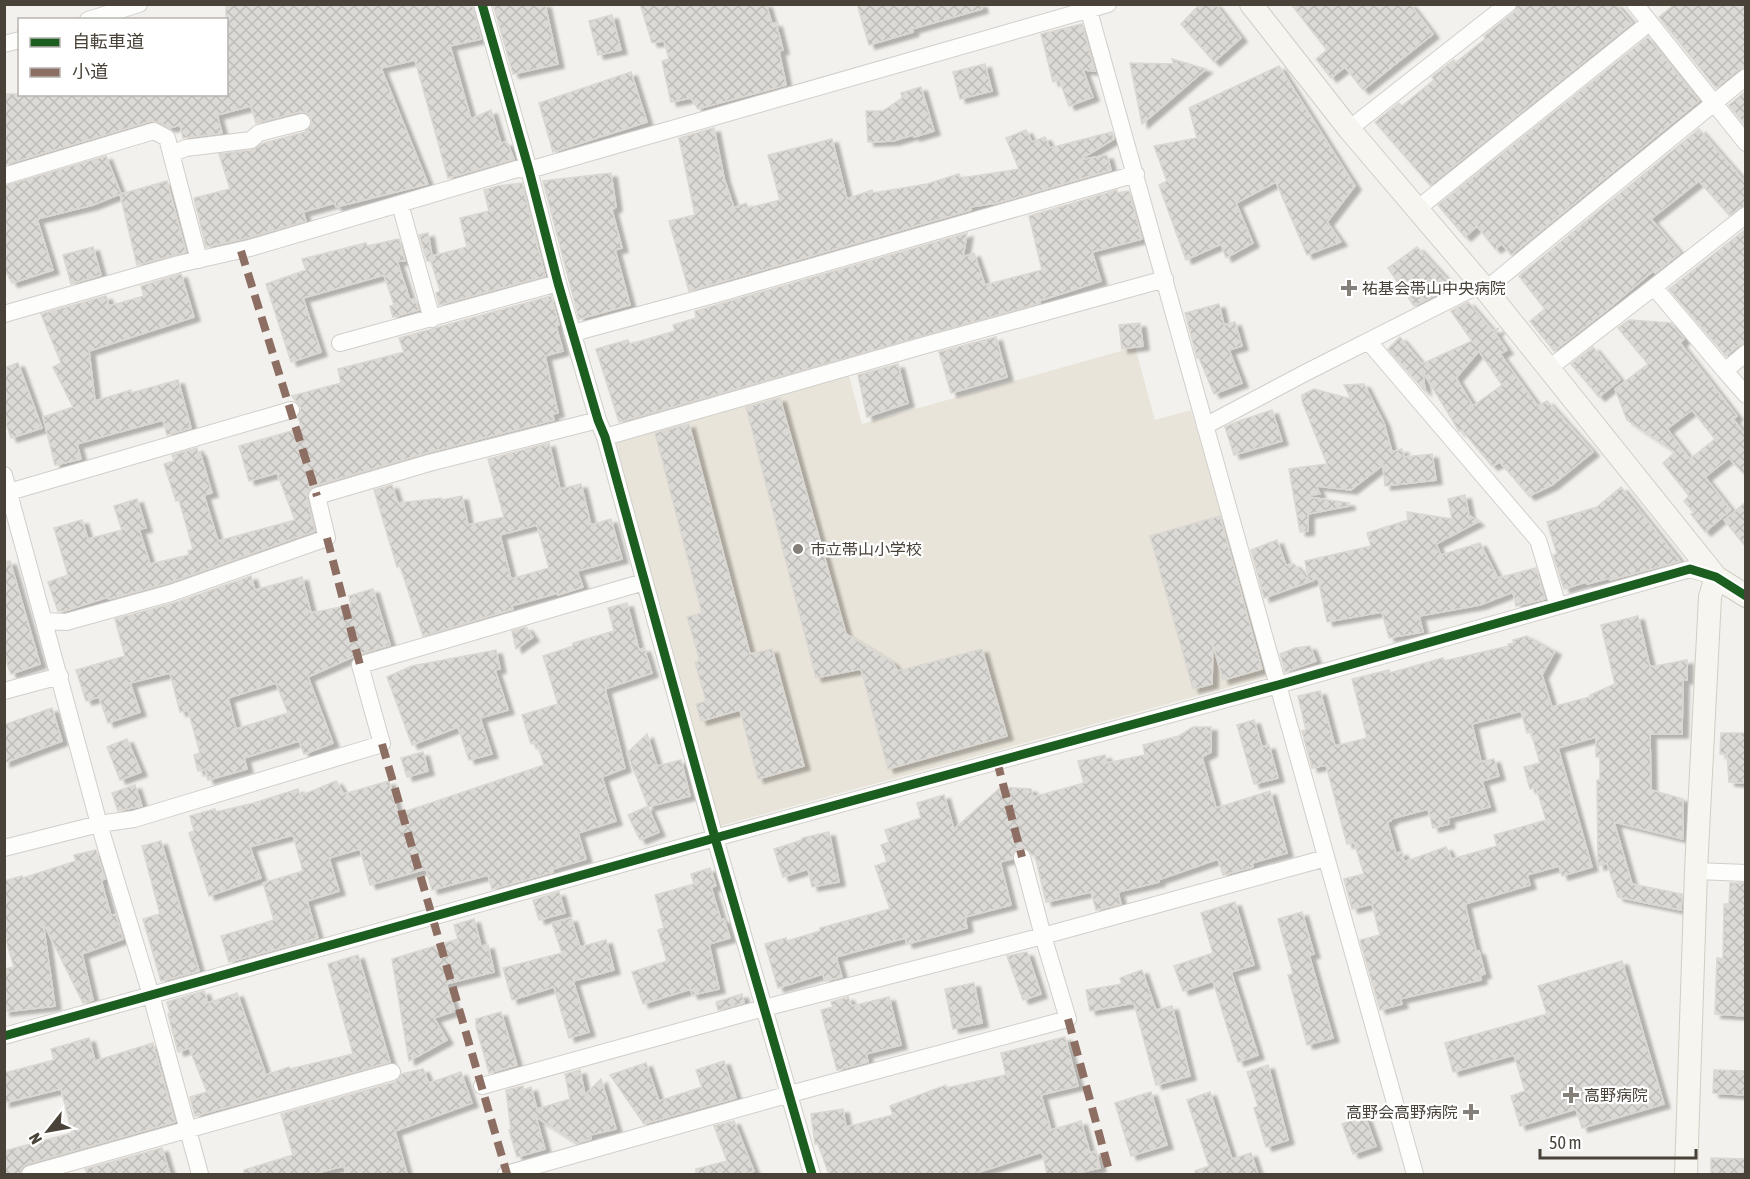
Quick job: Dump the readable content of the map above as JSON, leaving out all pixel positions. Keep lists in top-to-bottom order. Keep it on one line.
{"places":{"health":["祐基会帯山中央病院","高野病院","高野会高野病院"],"other":["市立帯山小学校"]},"legend":["自転車道","小道"],"scale_bar":"50 m","north":"bottom left"}
